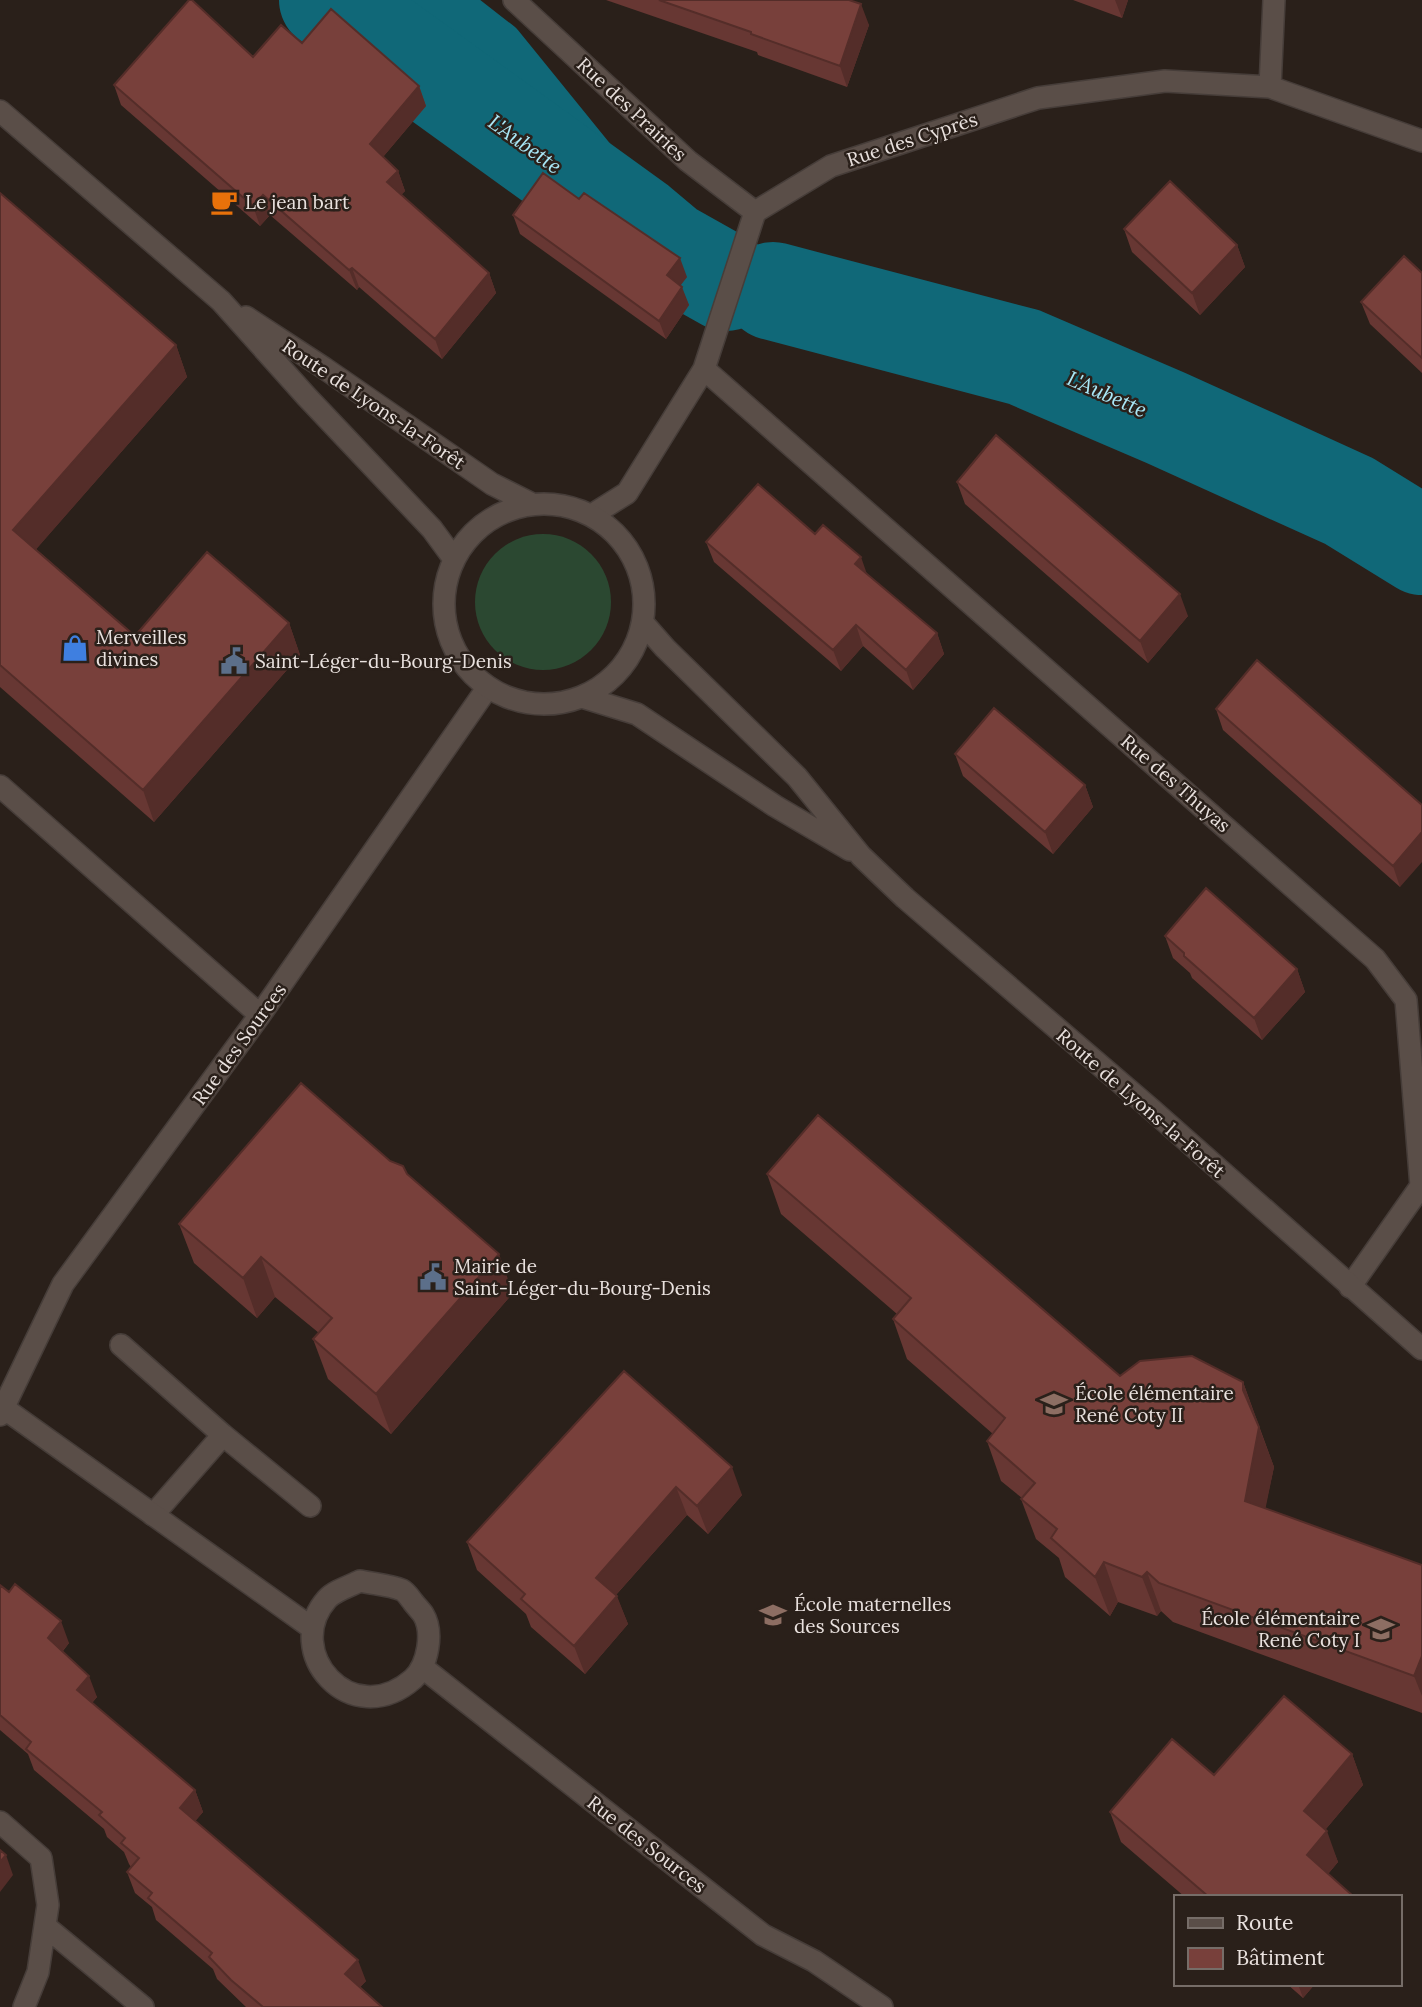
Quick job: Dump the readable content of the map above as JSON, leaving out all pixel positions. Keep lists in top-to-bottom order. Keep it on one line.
{"streets":{"street":["Rue des Prairies","Rue des Cyprès","Route de Lyons-la-Forêt","Rue des Thuyas","Rue des Sources"]},"crossings":[["Rue des Prairies","Rue des Cyprès"],["Route de Lyons-la-Forêt","Rue des Thuyas"],["Route de Lyons-la-Forêt","Rue des Sources"]],"water":["L'Aubette"],"places":{"cafe":["Le jean bart"],"shop":["Merveilles divines"],"public building":["Saint-Léger-du-Bourg-Denis","Mairie de Saint-Léger-du-Bourg-Denis"],"school or university":["École élémentaire René Coty II","École maternelles des Sources","École élémentaire René Coty I"]},"legend":["Route","Bâtiment"]}
